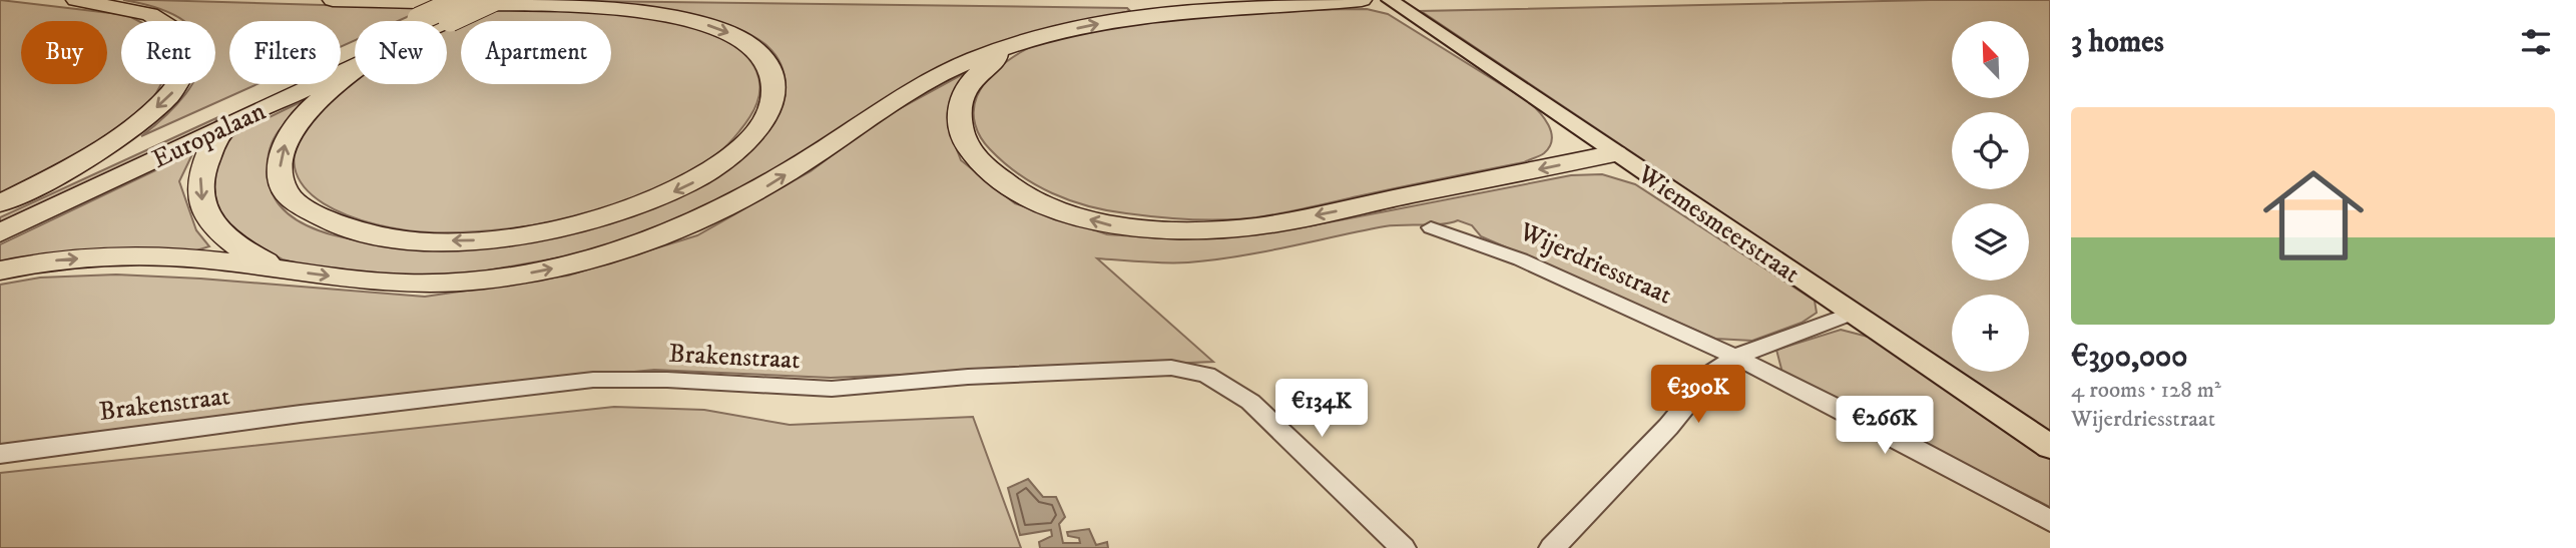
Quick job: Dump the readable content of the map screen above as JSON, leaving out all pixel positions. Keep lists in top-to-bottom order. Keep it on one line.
{"streets":{"highway":["Europalaan"],"main road":["Wiemesmeerstraat"],"street":["Wijerdriesstraat","Brakenstraat"]},"north":"top left","page":{"heading":"3 homes","map_buttons":"+","chip":["Buy","Rent","Filters","New","Apartment"],"list":[{"name":"€390,000","note":"4 rooms · 128 m² · Wijerdriesstraat"}],"price":["€390K","€134K","€266K"]}}
